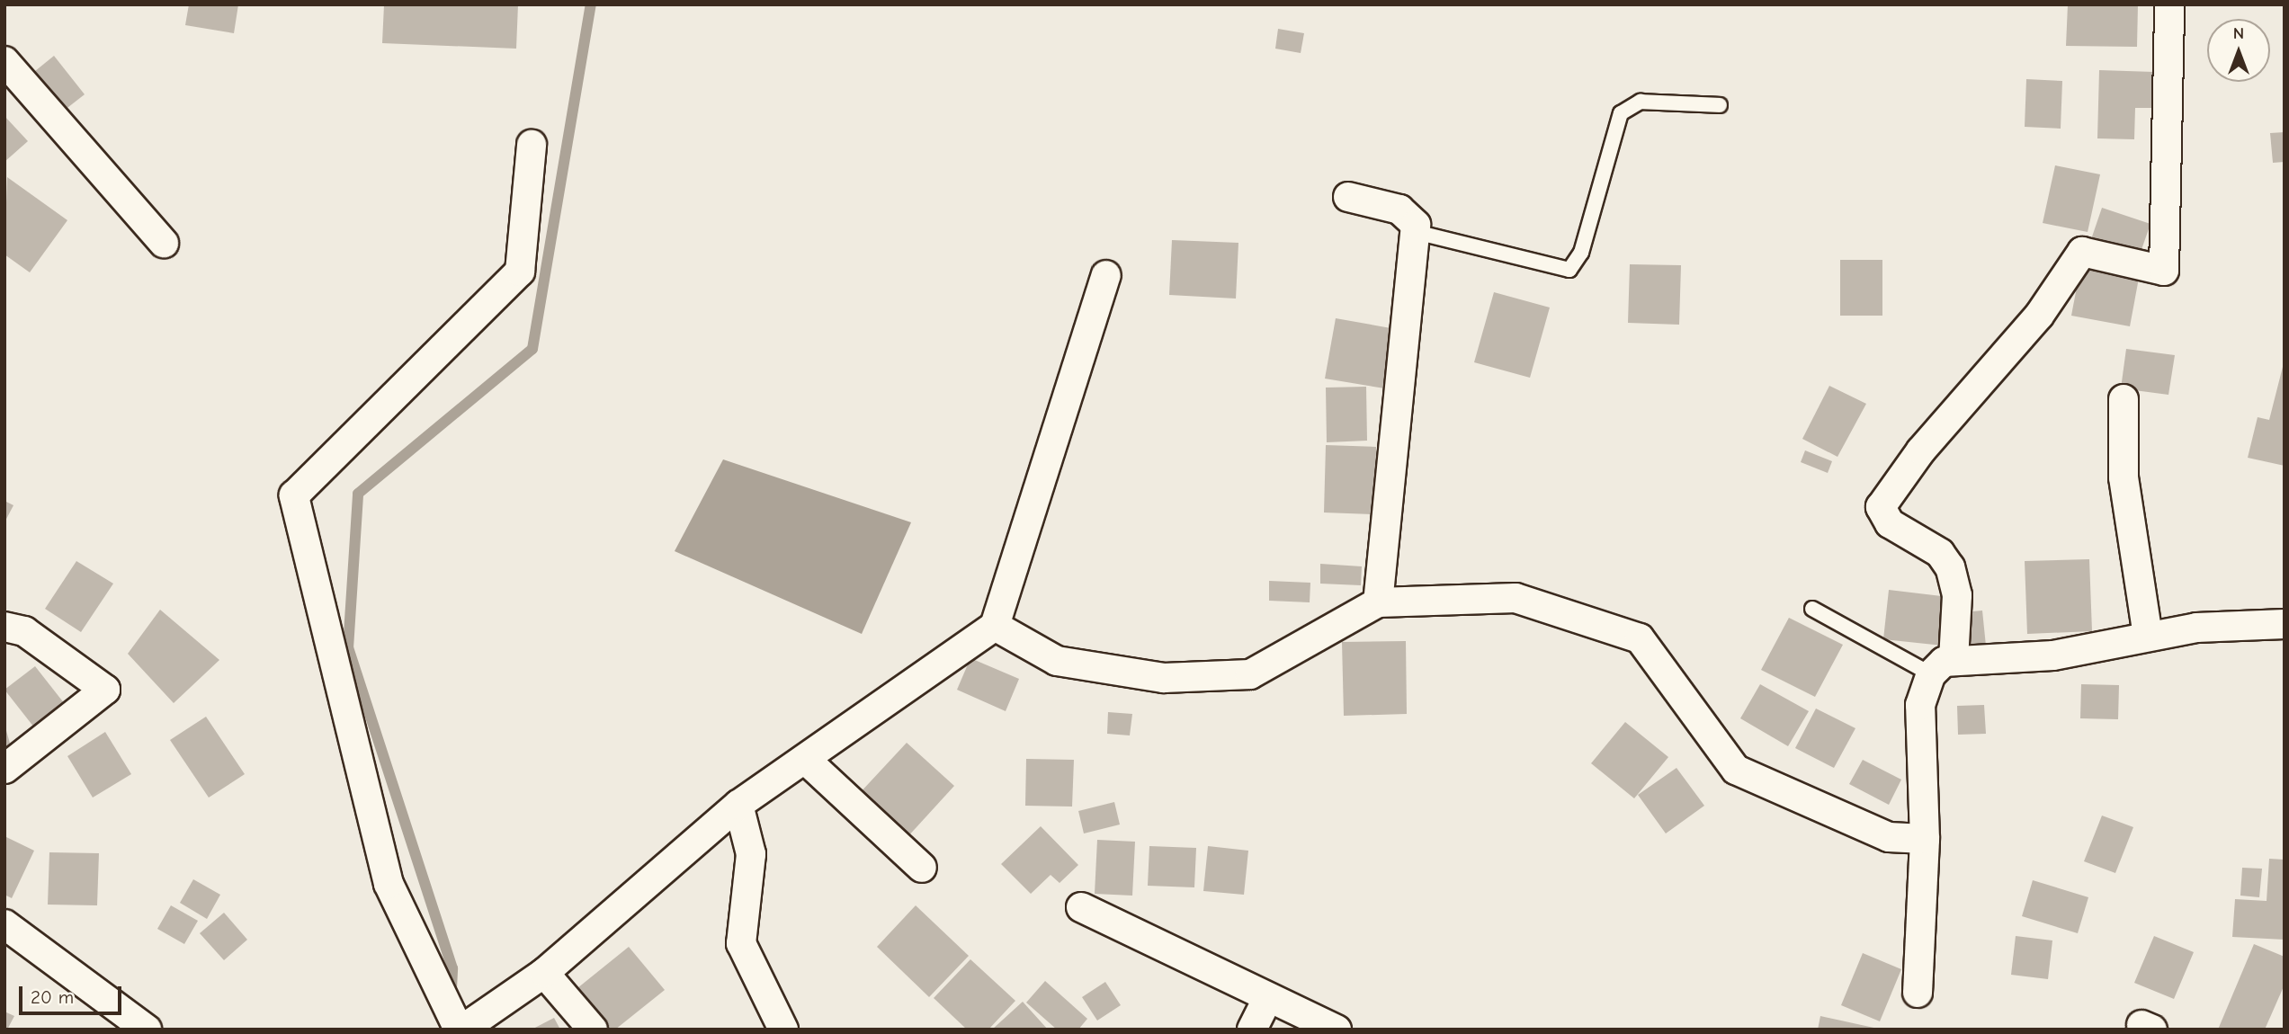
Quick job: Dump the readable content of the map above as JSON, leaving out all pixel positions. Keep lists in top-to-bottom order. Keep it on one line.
{"scale_bar":"20 m","north":"top"}
